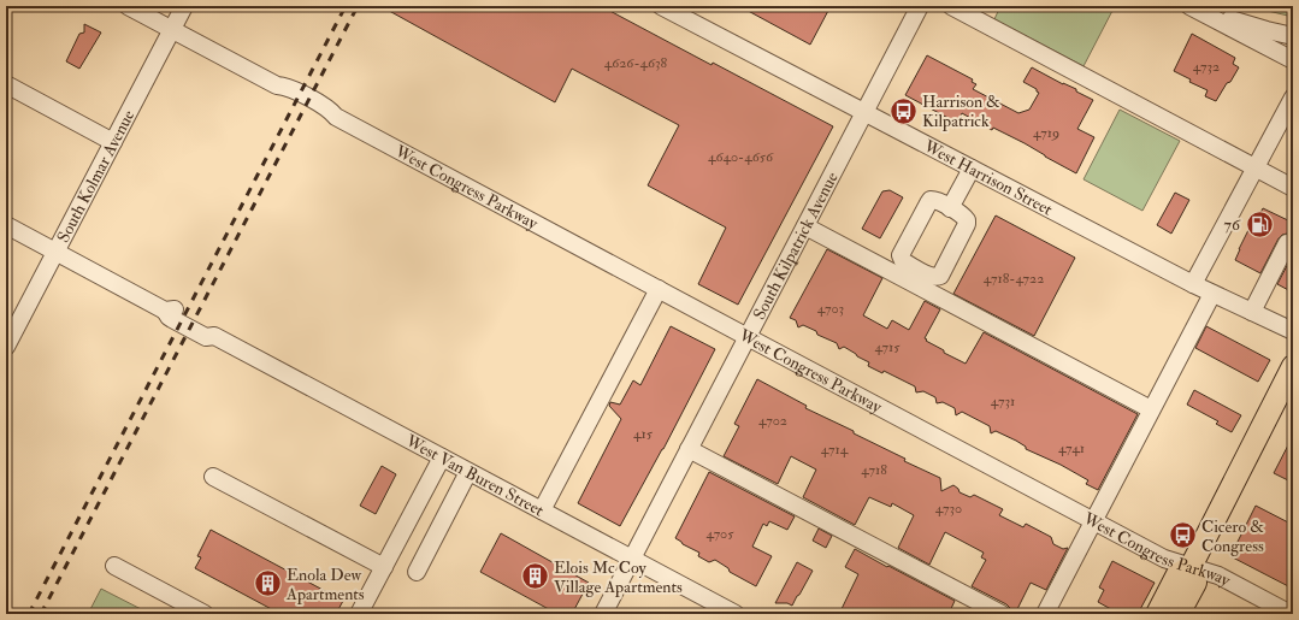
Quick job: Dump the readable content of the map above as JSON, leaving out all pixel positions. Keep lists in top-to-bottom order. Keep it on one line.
{"streets":{"street":["South Kolmar Avenue","West Harrison Street","West Congress Parkway","South Kilpatrick Avenue","West Van Buren Street"]},"crossings":[["South Kolmar Avenue","West Congress Parkway"],["South Kolmar Avenue","West Van Buren Street"],["West Harrison Street","South Kilpatrick Avenue"],["West Congress Parkway","South Kilpatrick Avenue"],["South Kilpatrick Avenue","West Van Buren Street"]],"places":{"bus stop":["Harrison & Kilpatrick","Cicero & Congress"],"fuel station":["76"],"building":["Elois Mc Coy Village Apartments","Enola Dew Apartments"]},"house_numbers":["4626-4638","4732","4719","4640-4656","4718-4722","4703","4715","4731","4702","415","4741","4714","4718","4730","4705"]}
